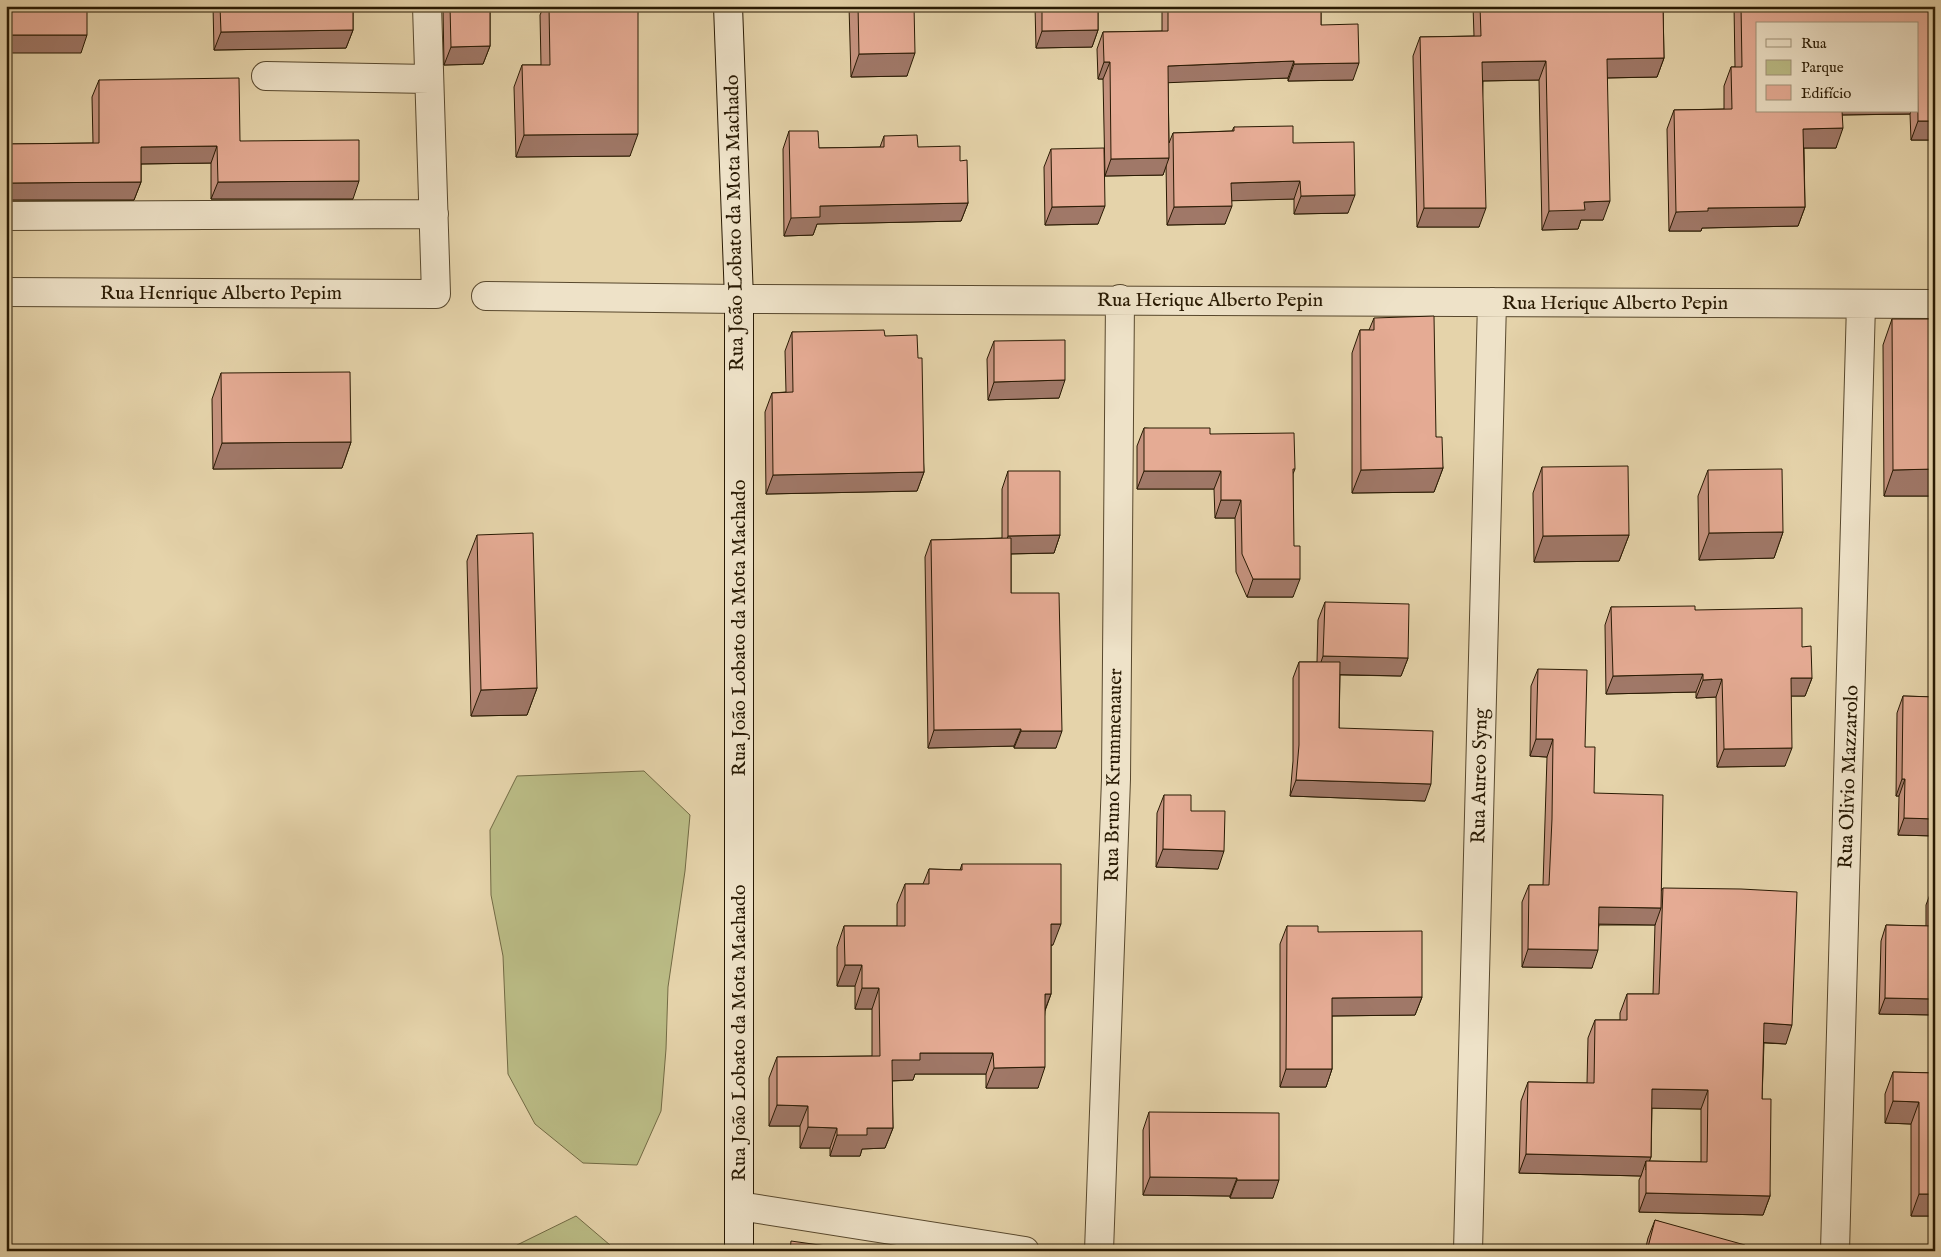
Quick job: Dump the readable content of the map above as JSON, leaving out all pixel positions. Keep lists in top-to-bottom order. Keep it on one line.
{"streets":{"street":["Rua João Lobato da Mota Machado","Rua Henrique Alberto Pepim","Rua Herique Alberto Pepin","Rua Bruno Krummenauer","Rua Aureo Syng","Rua Olivio Mazzarolo"]},"crossings":[["Rua João Lobato da Mota Machado","Rua Herique Alberto Pepin"],["Rua Herique Alberto Pepin","Rua Bruno Krummenauer"],["Rua Herique Alberto Pepin","Rua Aureo Syng"],["Rua Herique Alberto Pepin","Rua Olivio Mazzarolo"]],"legend":["Rua","Parque","Edifício"]}
